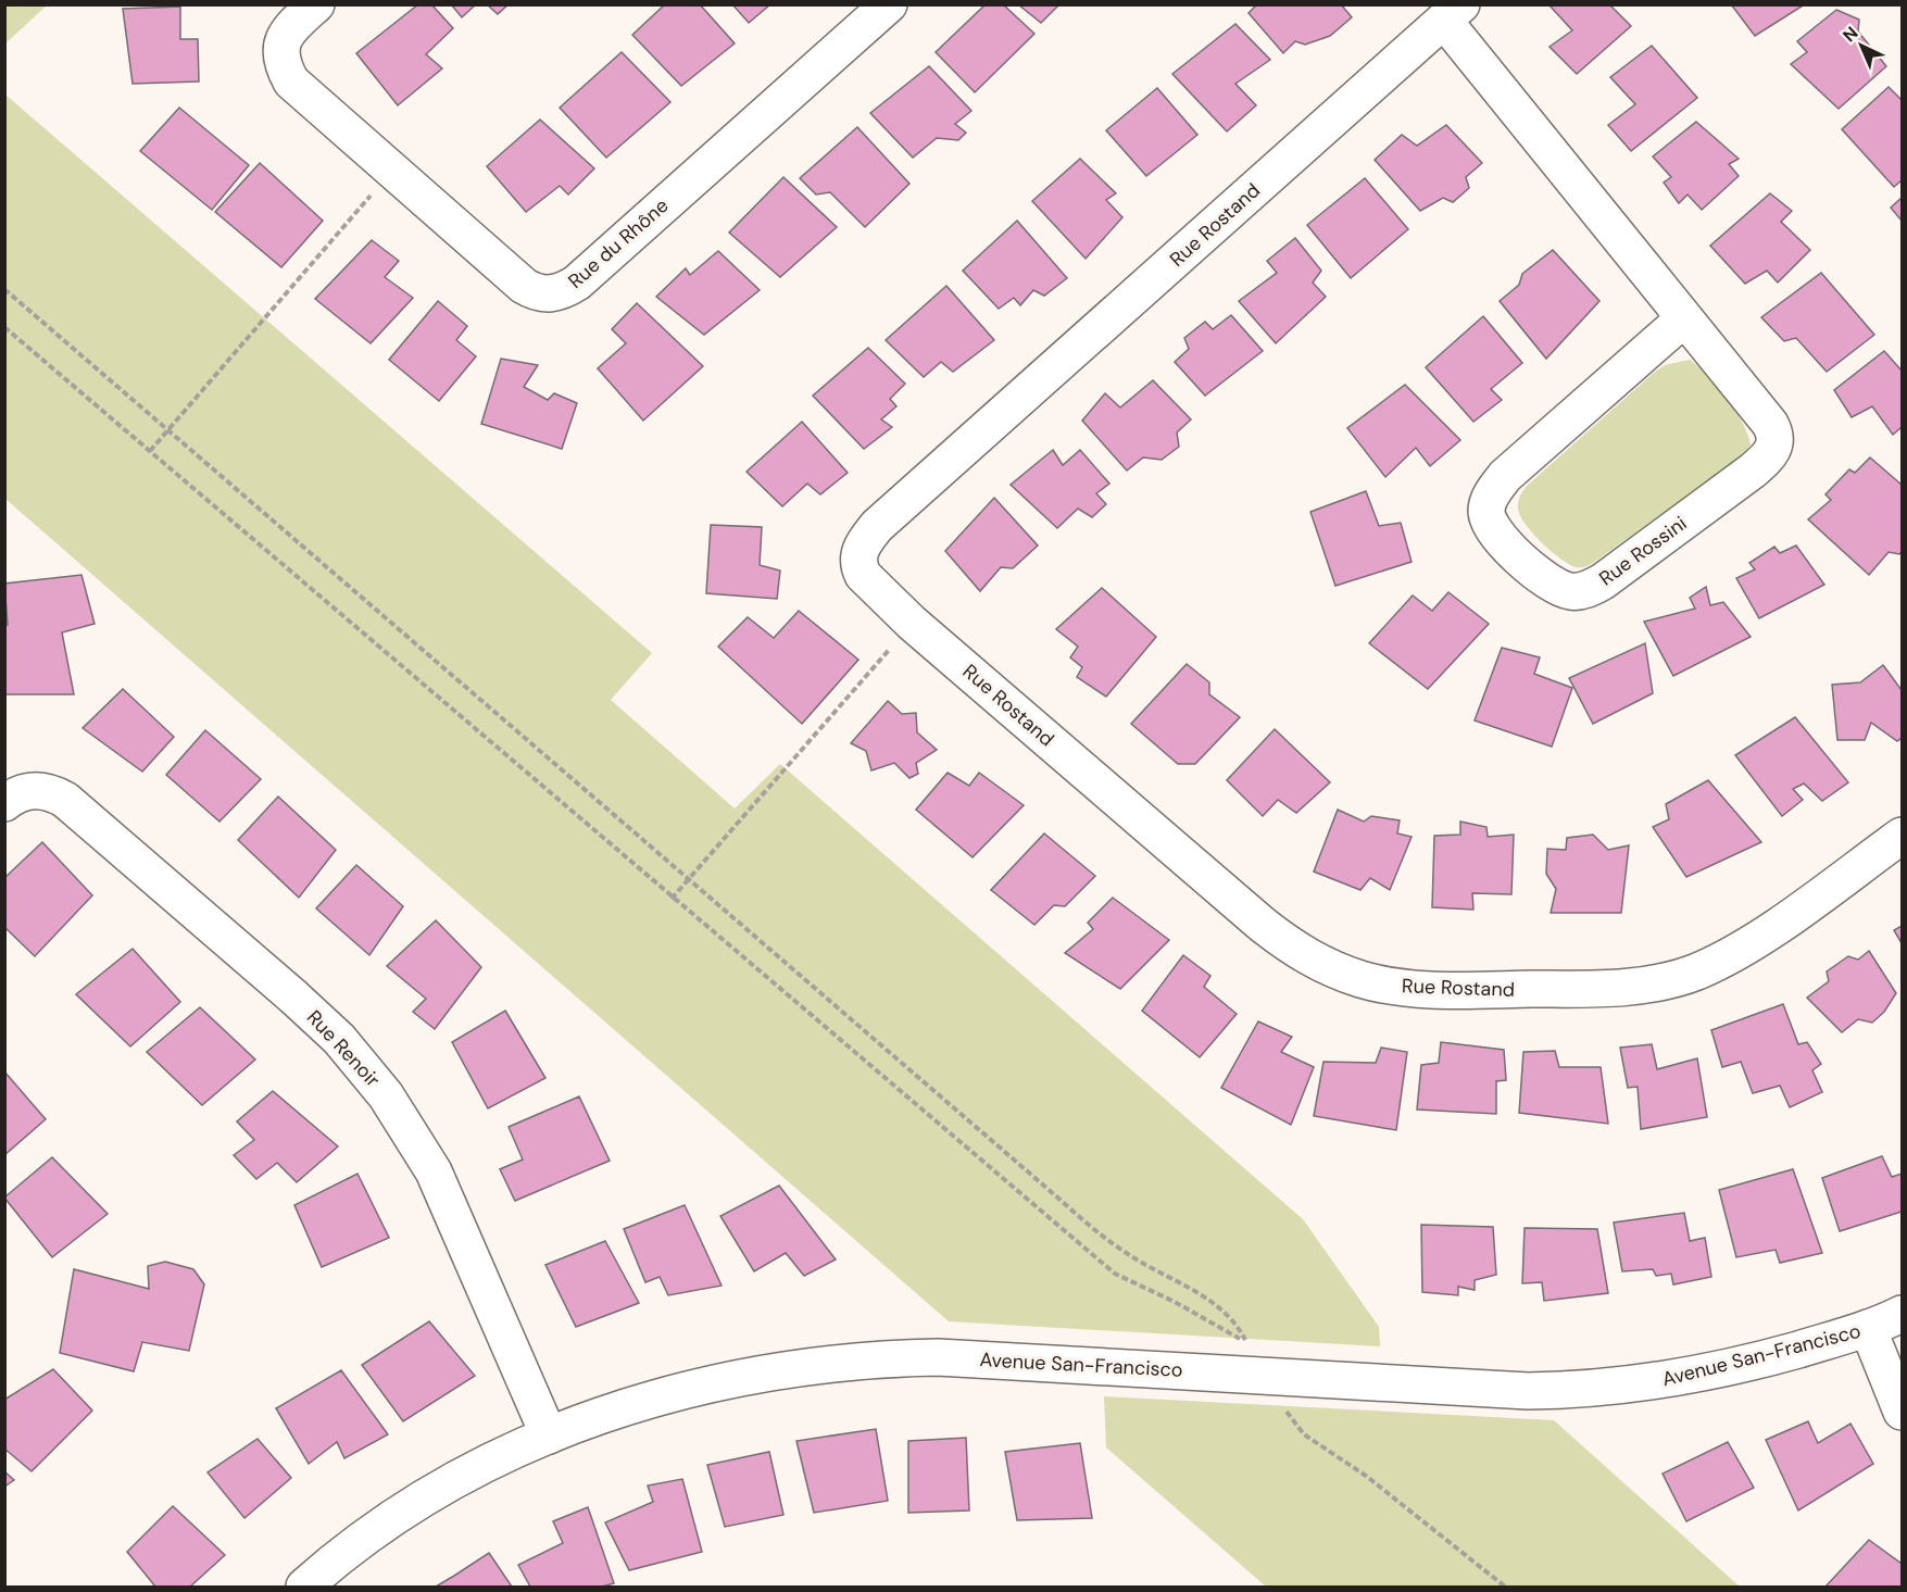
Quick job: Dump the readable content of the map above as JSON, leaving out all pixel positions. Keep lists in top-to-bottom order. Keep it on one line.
{"streets":{"street":["Rue Rostand","Rue du Rhône","Rue Rossini","Rue Renoir","Avenue San-Francisco"]},"crossings":[["Rue Rostand","Rue Rossini"],["Rue Renoir","Avenue San-Francisco"]],"north":"top left"}
